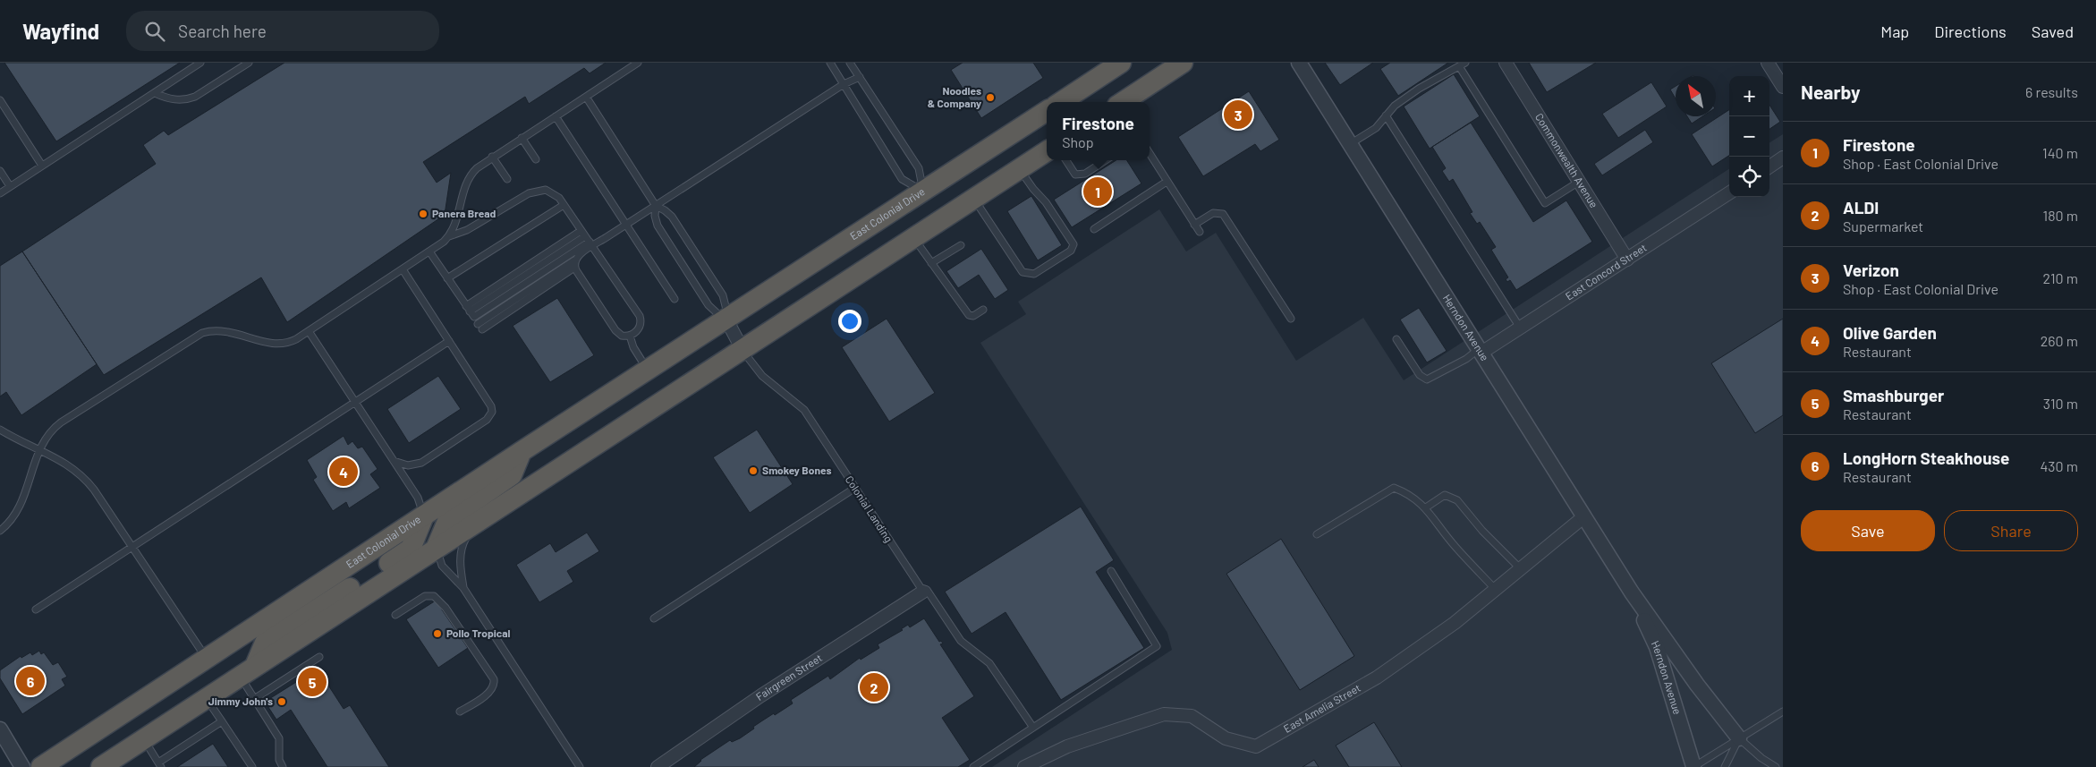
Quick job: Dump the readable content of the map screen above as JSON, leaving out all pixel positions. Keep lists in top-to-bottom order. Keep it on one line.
{"streets":{"highway":["East Colonial Drive"],"street":["Commonwealth Avenue","East Concord Street","Herndon Avenue","Fairgreen Street","East Amelia Street"],"lane":["Colonial Landing"]},"crossings":[["Commonwealth Avenue","East Concord Street"],["East Concord Street","Herndon Avenue"],["Herndon Avenue","East Amelia Street"],["Colonial Landing","Fairgreen Street"]],"places":["Noodles & Company","Panera Bread","Smokey Bones","Pollo Tropical","Jimmy John's"],"north":"top left","page":{"header":"Wayfind","search":"Search here","nav":["Map","Directions","Saved"],"heading":["Nearby","6 results"],"map_buttons":["+","−"],"pins":["3","1","4","6","5","2"],"popup":["Firestone","Shop"],"list":[{"mark":"1","name":"Firestone","note":"Shop · East Colonial Drive","value":"140 m"},{"mark":"2","name":"ALDI","note":"Supermarket","value":"180 m"},{"mark":"3","name":"Verizon","note":"Shop · East Colonial Drive","value":"210 m"},{"mark":"4","name":"Olive Garden","note":"Restaurant","value":"260 m"},{"mark":"5","name":"Smashburger","note":"Restaurant","value":"310 m"},{"mark":"6","name":"LongHorn Steakhouse","note":"Restaurant","value":"430 m"}],"buttons":["Save","Share"]}}
